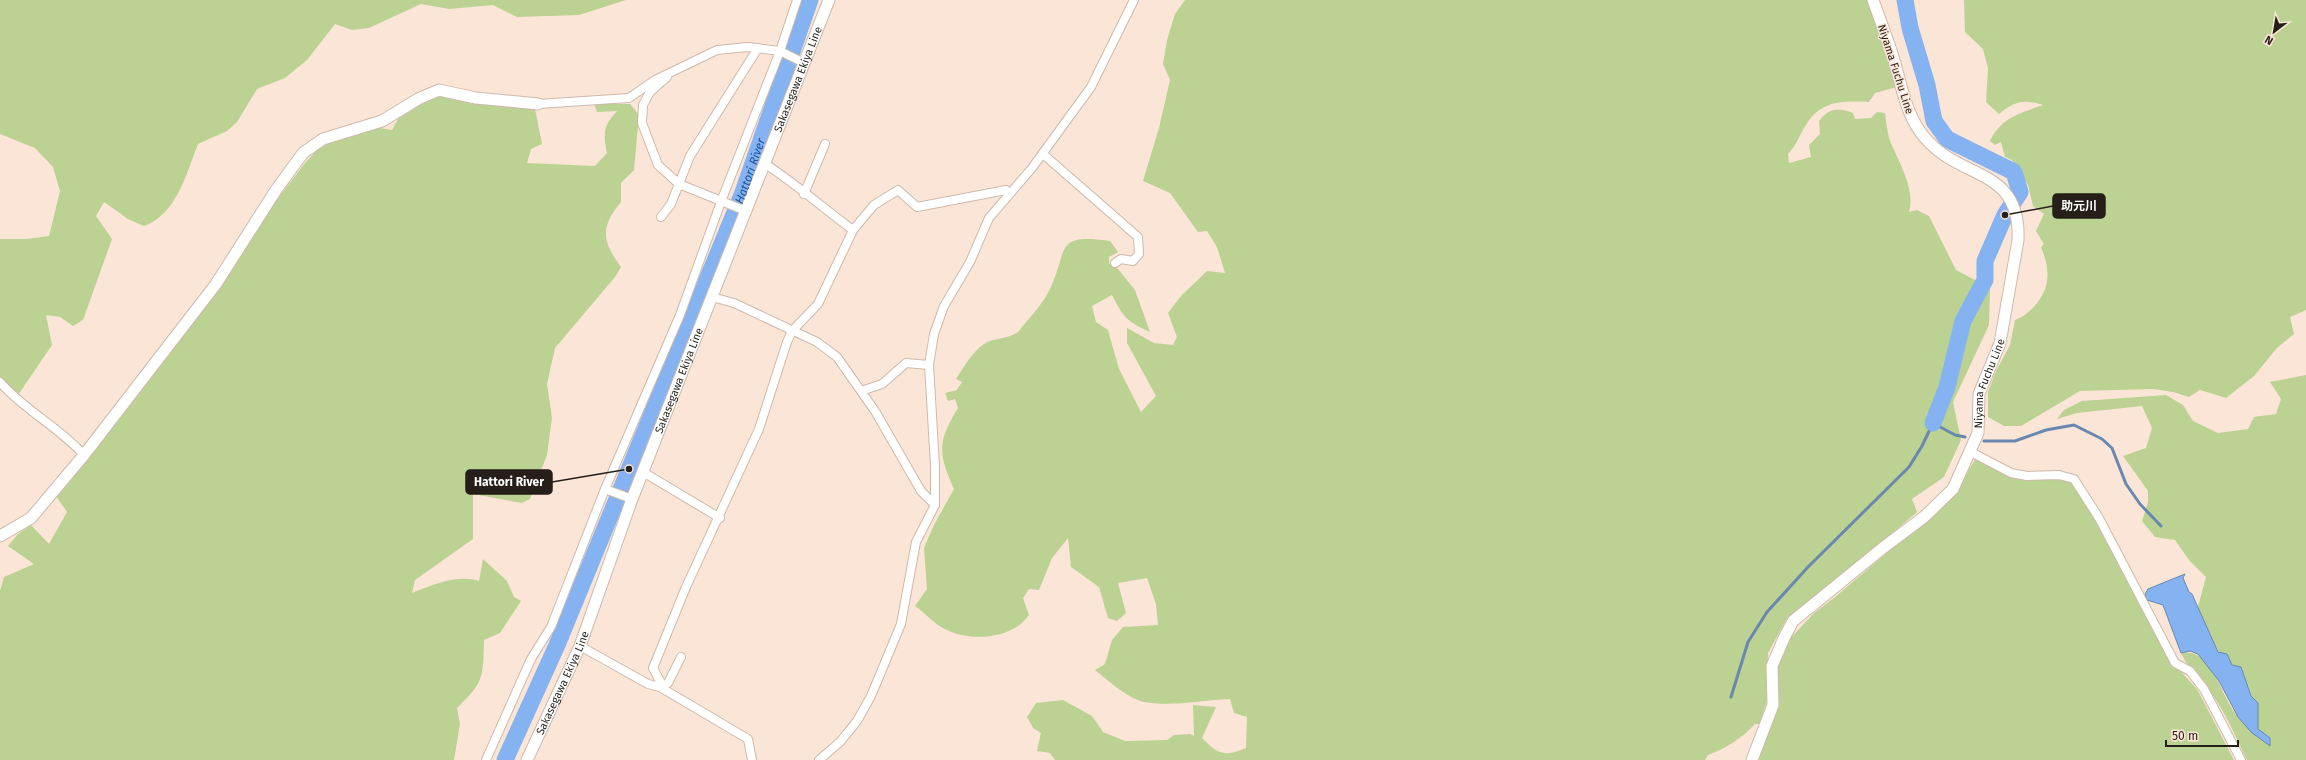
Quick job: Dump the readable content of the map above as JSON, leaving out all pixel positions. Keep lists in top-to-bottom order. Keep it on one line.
{"streets":{"main road":["Niyama Fuchu Line","Sakasegawa Ekiya Line"]},"water":["Hattori River"],"places":["助元川","Hattori River"],"scale_bar":"50 m","north":"bottom left"}
